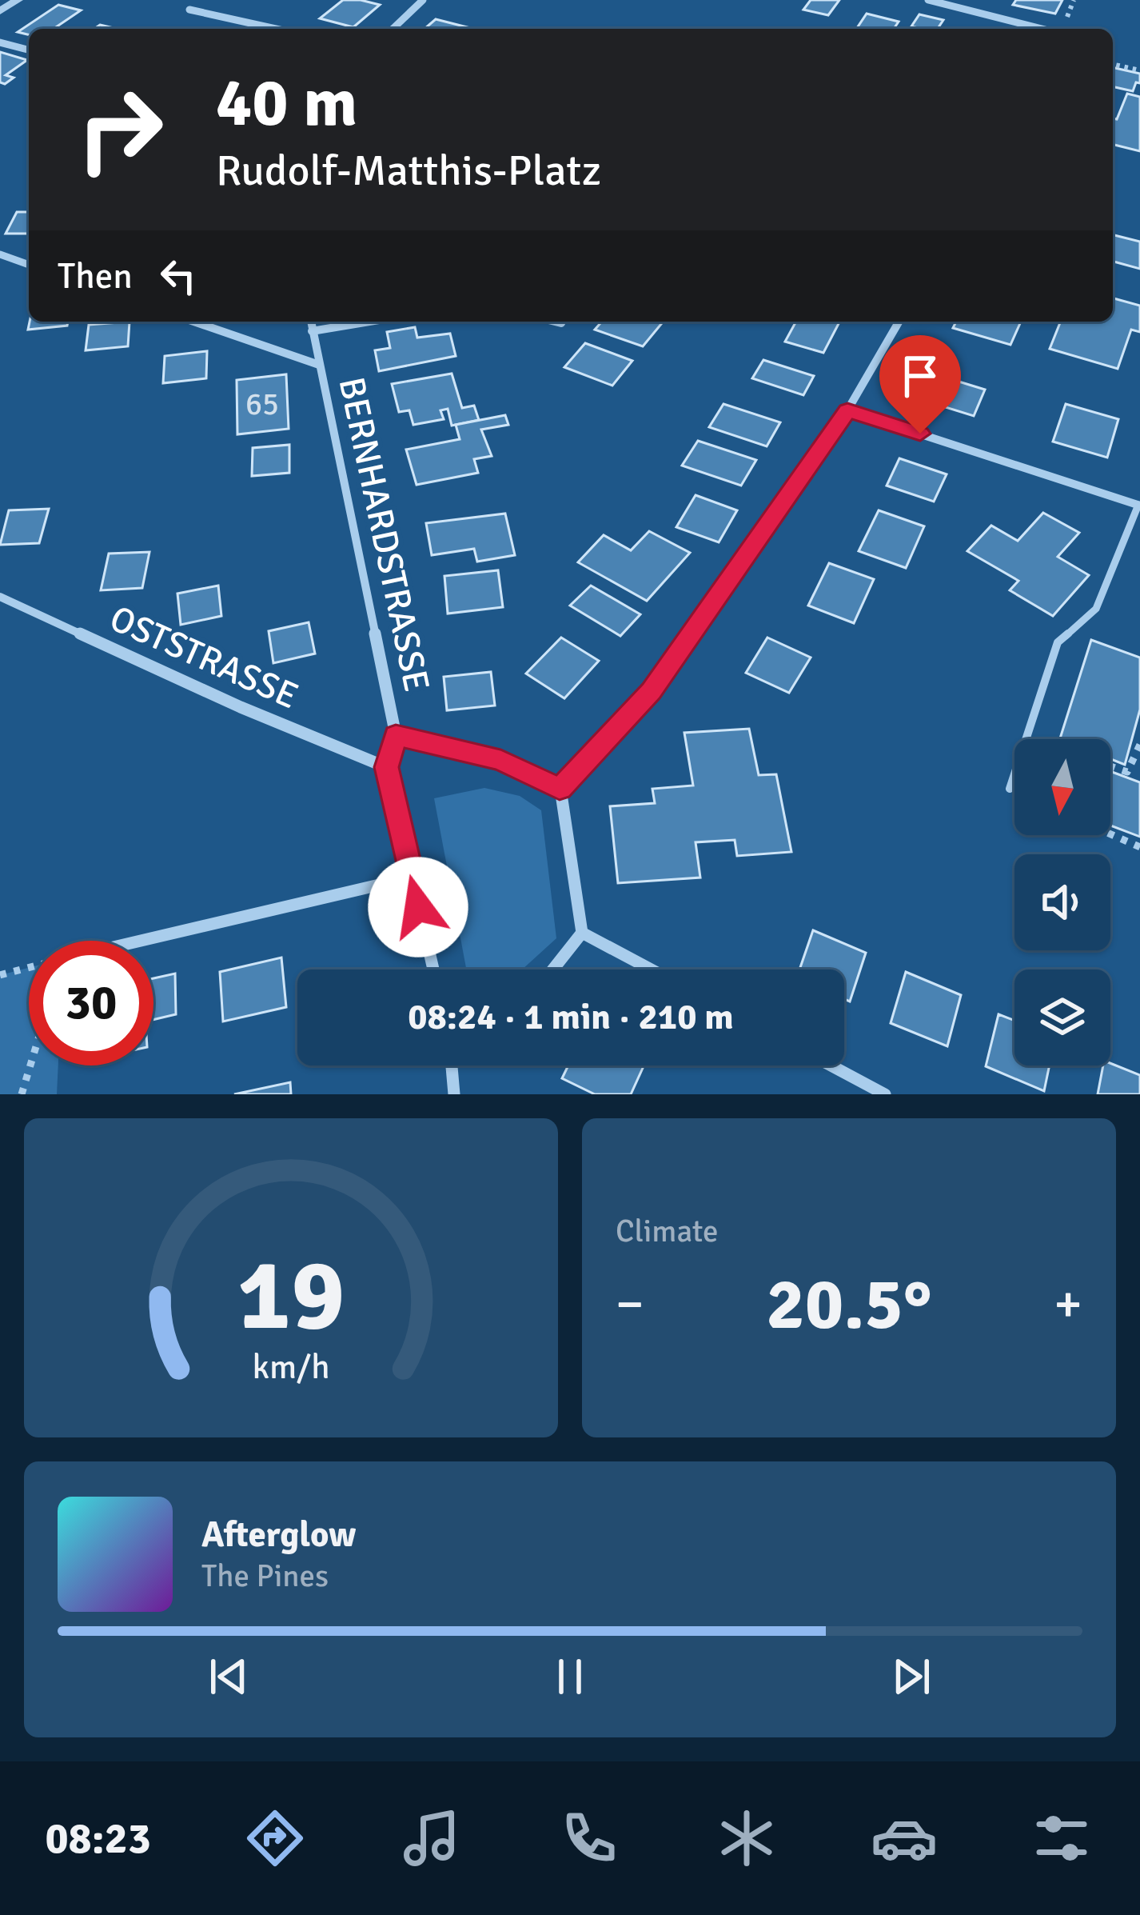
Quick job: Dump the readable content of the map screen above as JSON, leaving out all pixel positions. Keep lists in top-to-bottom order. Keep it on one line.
{"streets":{"street":["BERNHARDSTRASSE","OSTSTRASSE"]},"crossings":[["BERNHARDSTRASSE","OSTSTRASSE"]],"house_numbers":["65"],"north":"bottom","page":{"turn":["40 m","Rudolf-Matthis-Platz"],"then":"Then","limit":"30","trip":"08:24 · 1 min · 210 m","tile":"Climate","heat":["−","20.5°","+"],"song":["Afterglow","The Pines"],"tabs":"08:23","gauge":["19","km/h"]}}
